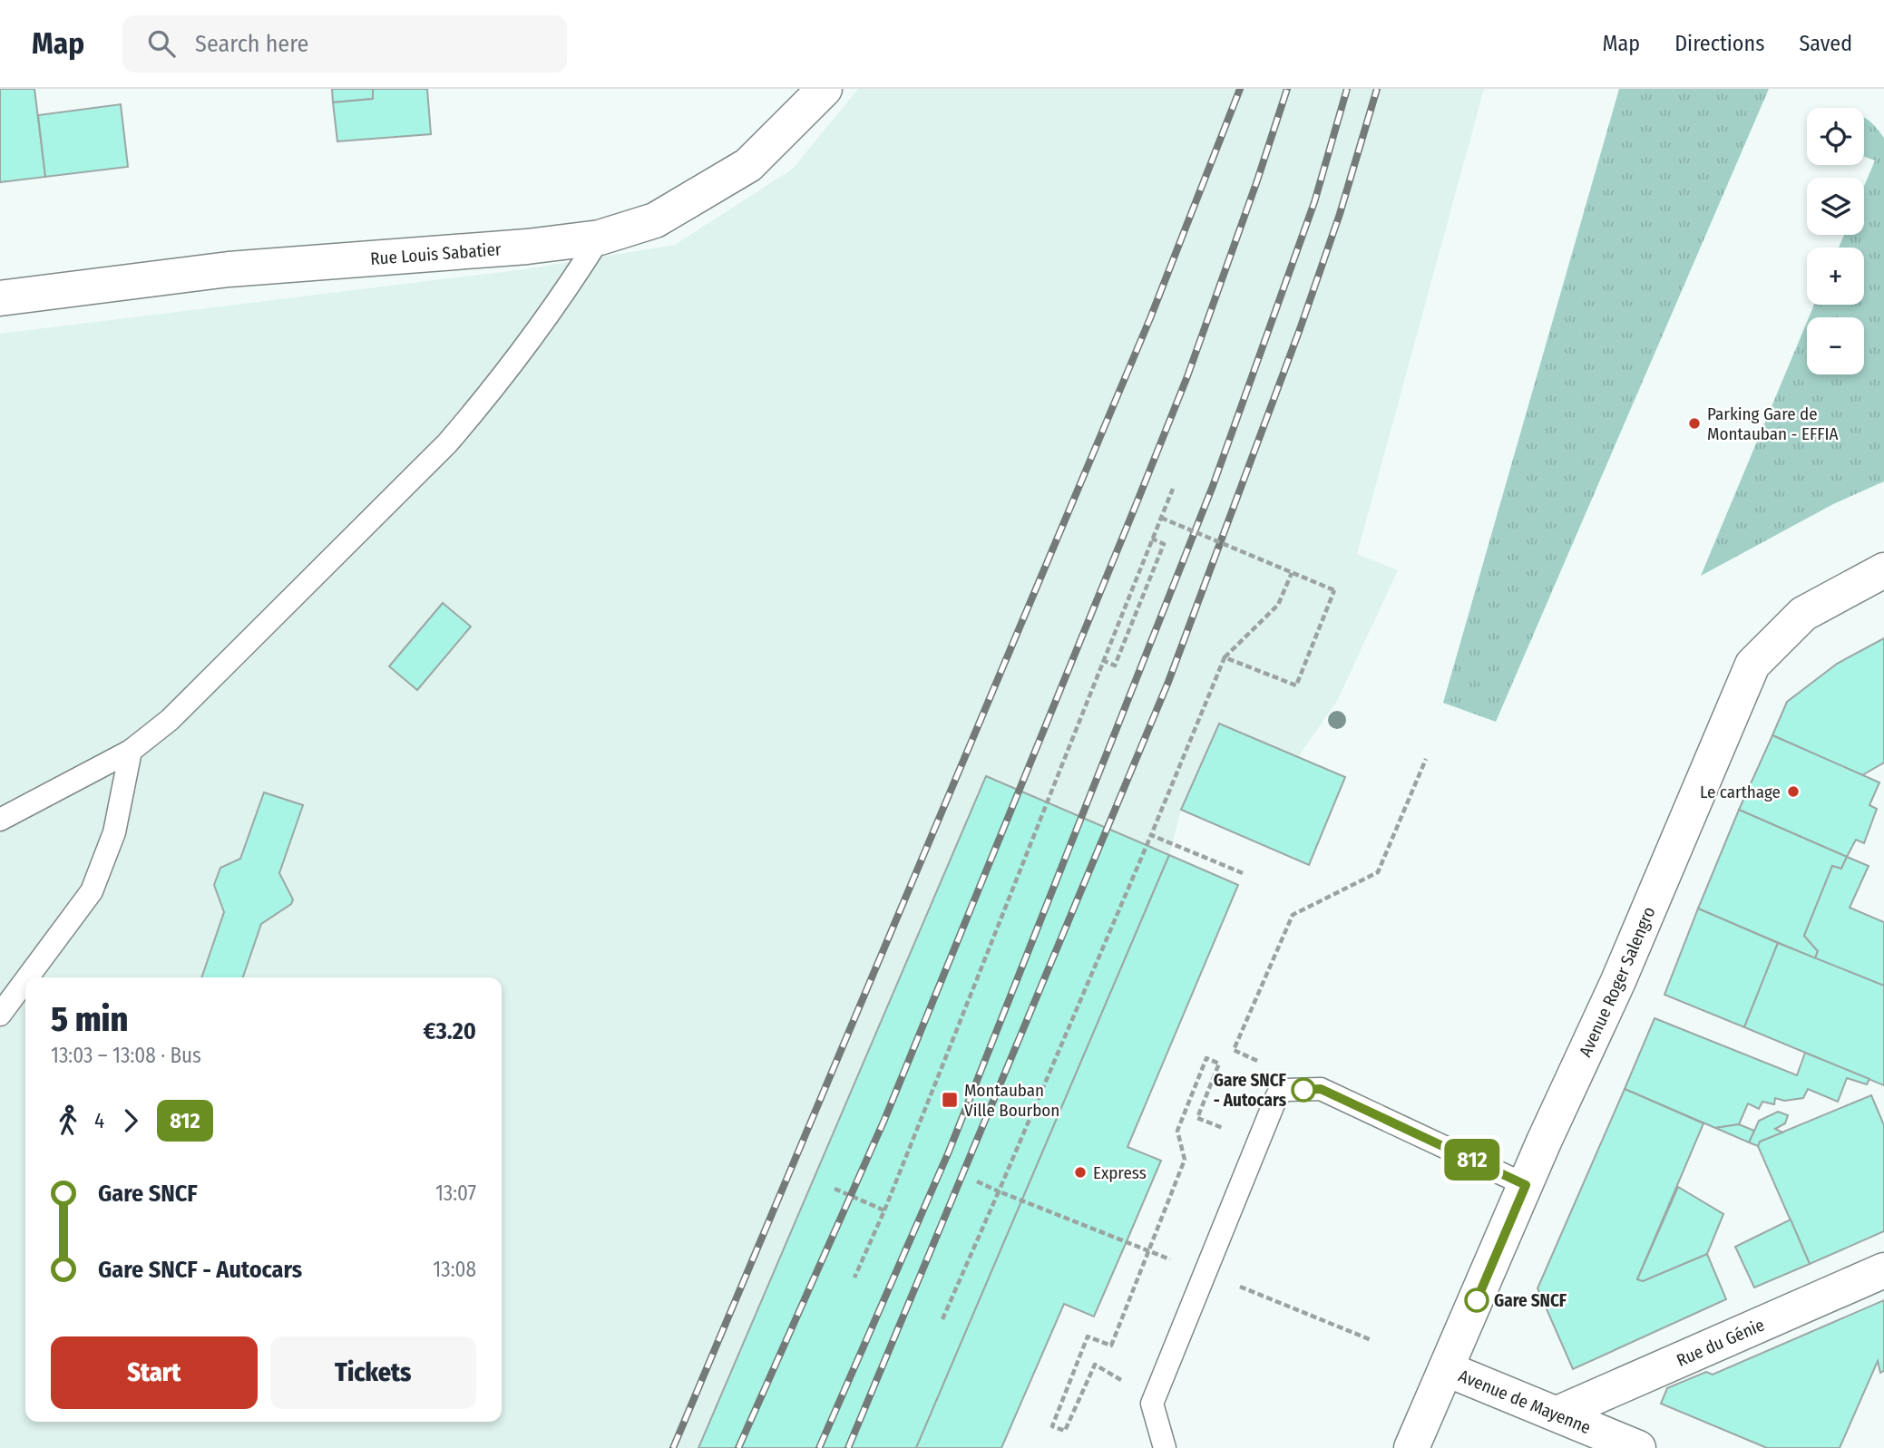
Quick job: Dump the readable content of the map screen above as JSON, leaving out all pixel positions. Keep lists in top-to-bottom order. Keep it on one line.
{"streets":{"street":["Rue Louis Sabatier","Avenue Roger Salengro","Rue du Génie","Avenue de Mayenne"]},"crossings":[["Avenue Roger Salengro","Avenue de Mayenne"],["Rue du Génie","Avenue de Mayenne"]],"places":{"other":["Parking Gare de Montauban - EFFIA","Le carthage","Gare SNCF - Autocars","Express","Gare SNCF"],"transit":["Montauban Ville Bourbon"]},"lines":["bus line 812"],"page":{"header":"Map","search":"Search here","nav":["Map","Directions","Saved"],"on_map":"812","map_buttons":["+","−"],"heading":["5 min","13:03 – 13:08 · Bus","€3.20"],"legs":["4","812"],"list":[{"name":"Gare SNCF","value":"13:07"},{"name":"Gare SNCF - Autocars","value":"13:08"}],"buttons":["Start","Tickets"]}}
